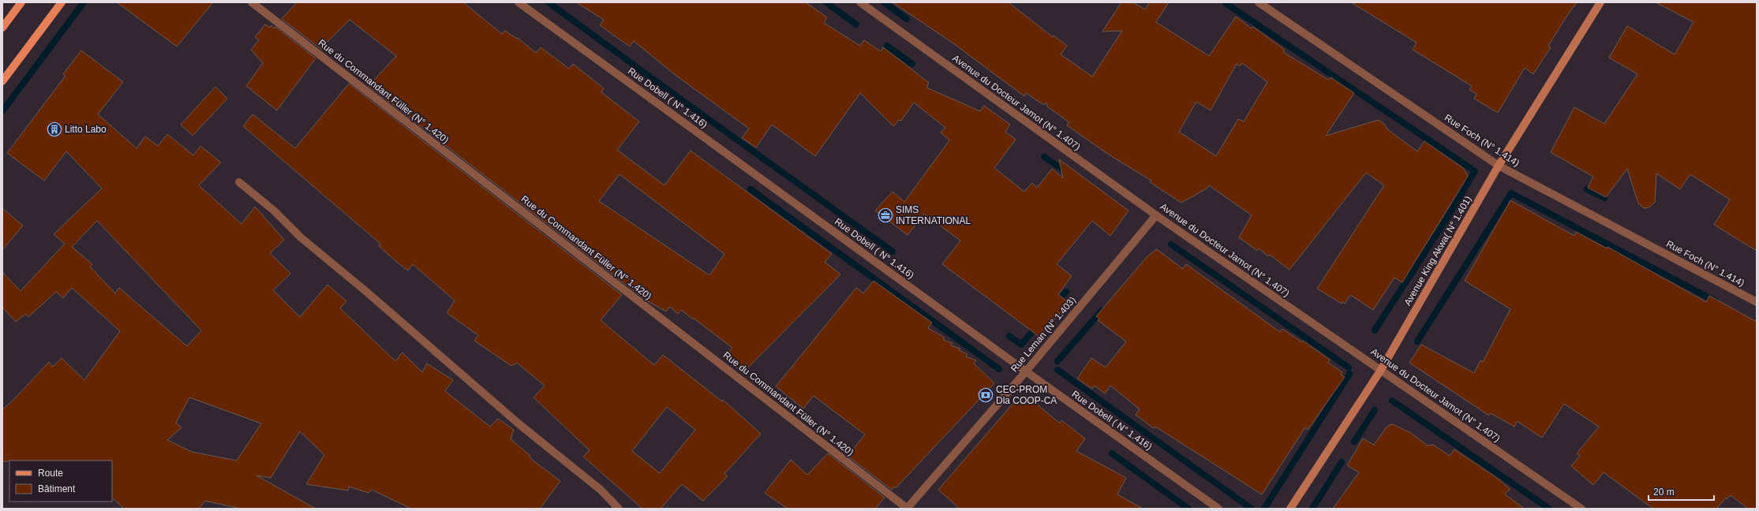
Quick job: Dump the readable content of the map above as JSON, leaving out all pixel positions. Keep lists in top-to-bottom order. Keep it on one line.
{"streets":{"street":["Rue du Commandant Füller (N° 1.420)","Rue Dobell ( N° 1.416)","Avenue du Docteur Jamot (N° 1.407)","Rue Foch (N° 1.414)","Avenue King Akwa( N° 1.401)","Rue Leman (N° 1.403)"]},"crossings":[["Rue du Commandant Füller (N° 1.420)","Rue Leman (N° 1.403)"],["Rue Dobell ( N° 1.416)","Rue Leman (N° 1.403)"],["Avenue du Docteur Jamot (N° 1.407)","Avenue King Akwa( N° 1.401)"],["Avenue du Docteur Jamot (N° 1.407)","Rue Leman (N° 1.403)"],["Rue Foch (N° 1.414)","Avenue King Akwa( N° 1.401)"]],"places":{"building":["Litto Labo"],"office":["SIMS INTERNATIONAL"],"bank":["CEC-PROM Dla COOP-CA"]},"legend":["Route","Bâtiment"],"scale_bar":"20 m"}
